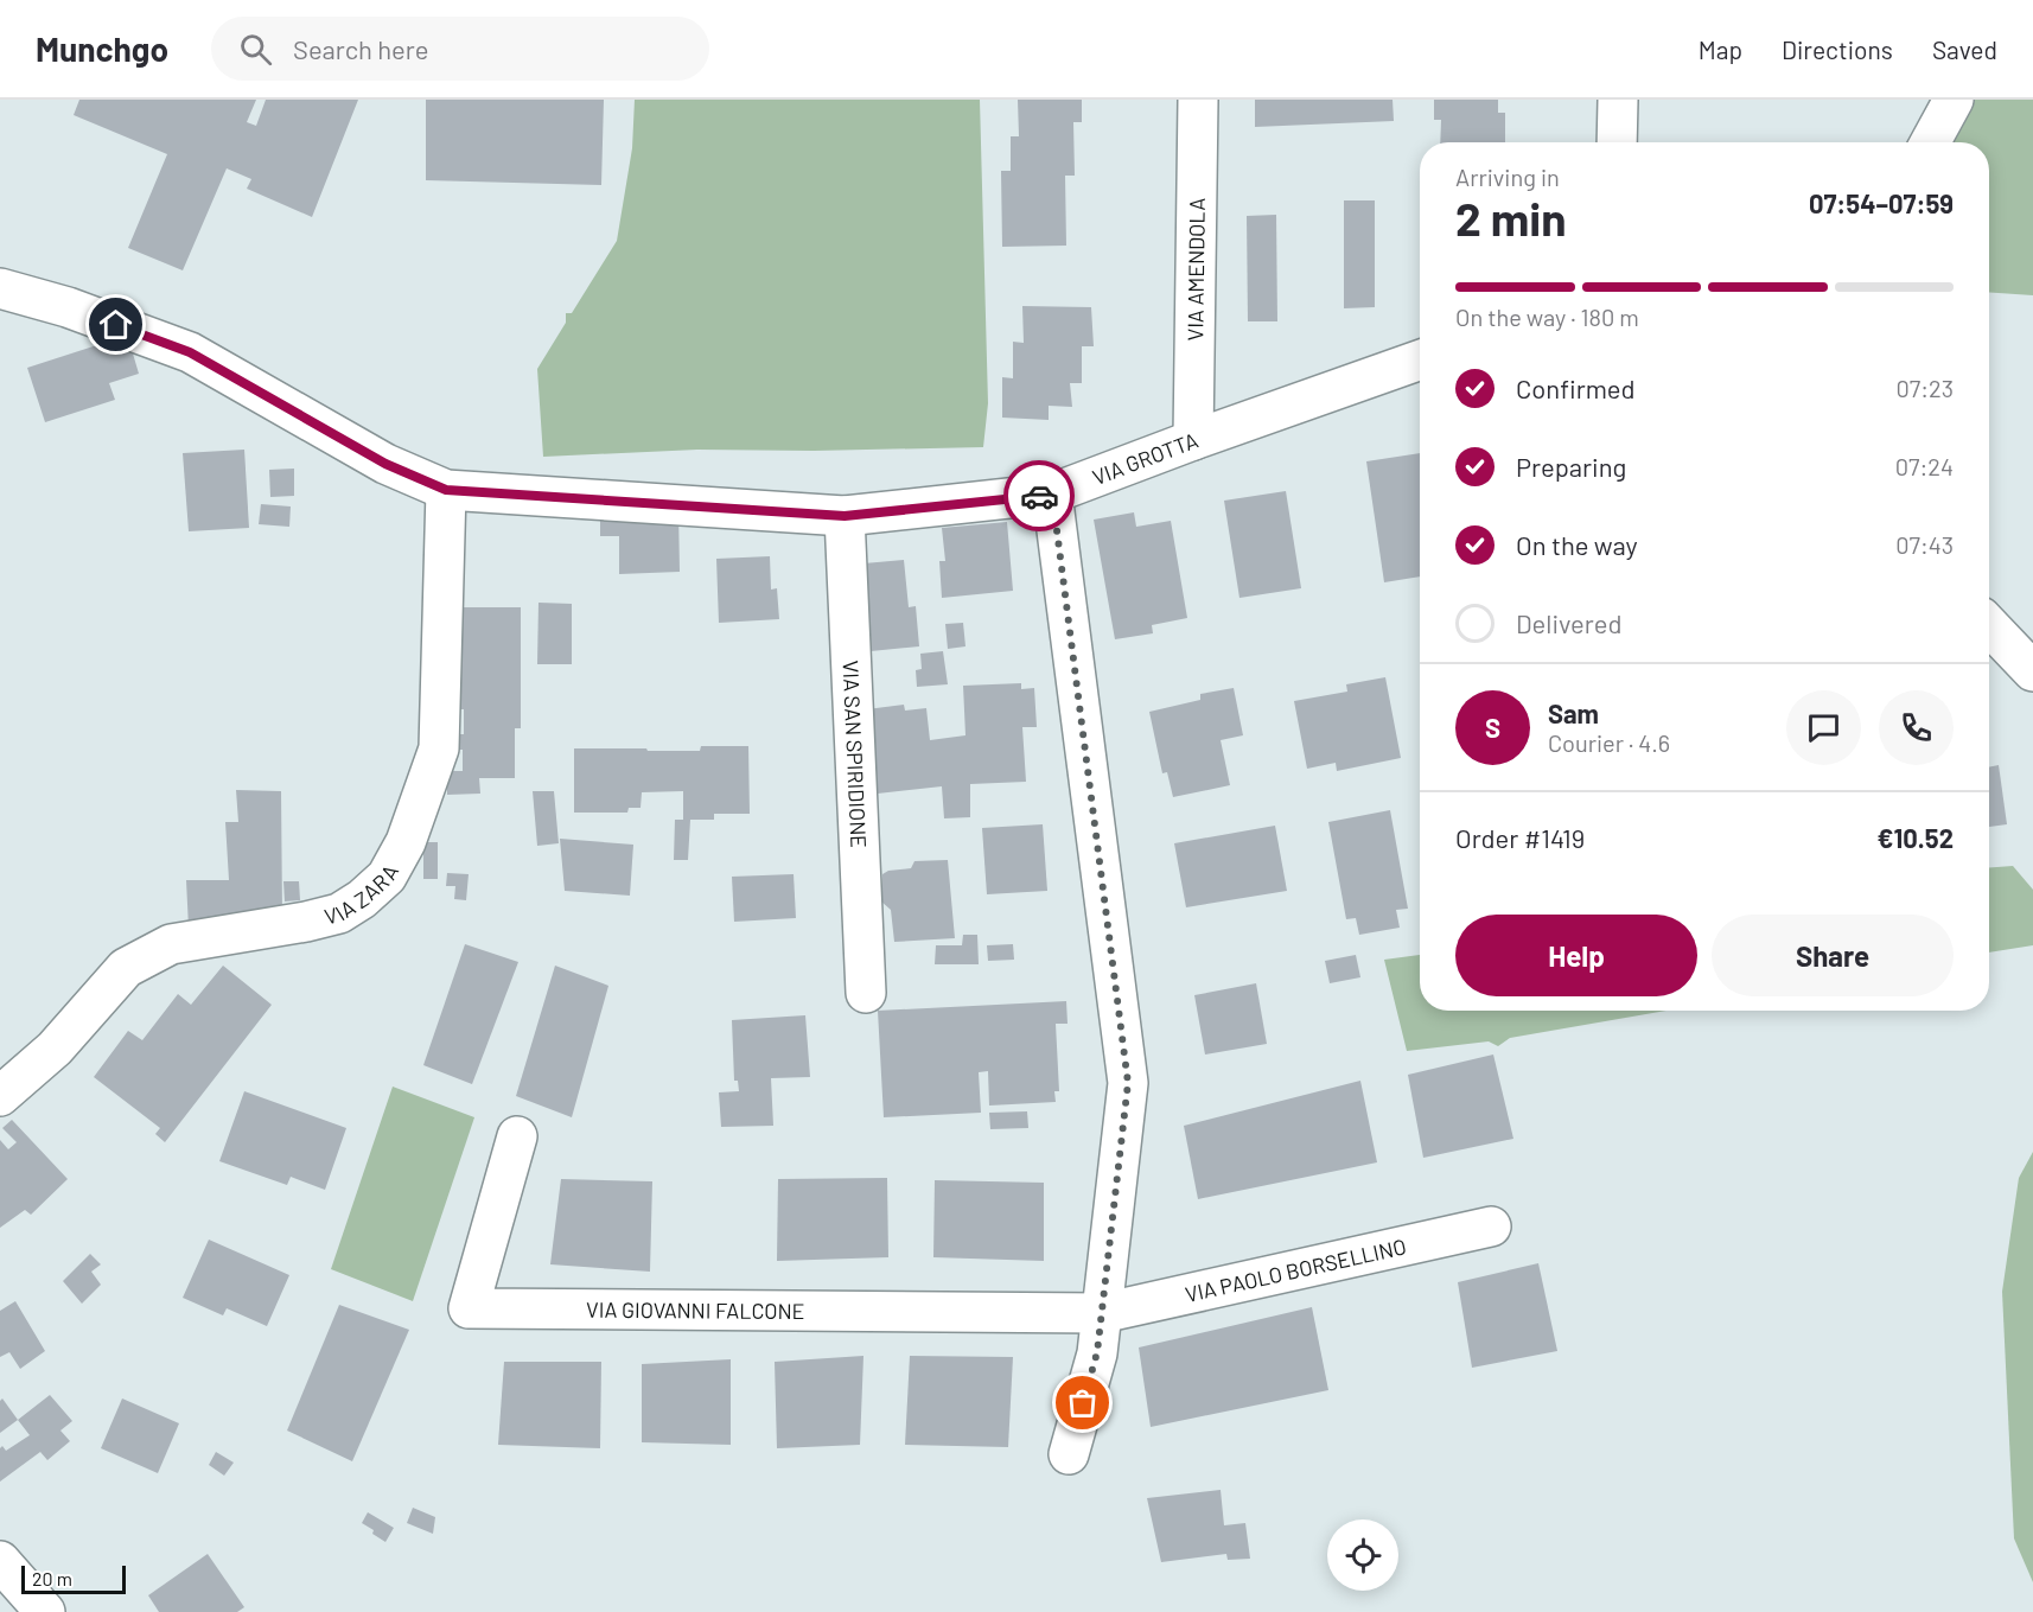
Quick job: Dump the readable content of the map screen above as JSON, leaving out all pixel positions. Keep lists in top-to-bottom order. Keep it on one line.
{"streets":{"street":["VIA AMENDOLA","VIA GROTTA","VIA SAN SPIRIDIONE","VIA ZARA","VIA PAOLO BORSELLINO","VIA GIOVANNI FALCONE"]},"crossings":[["VIA AMENDOLA","VIA GROTTA"],["VIA GROTTA","VIA SAN SPIRIDIONE"],["VIA GROTTA","VIA ZARA"],["VIA PAOLO BORSELLINO","VIA GIOVANNI FALCONE"]],"scale_bar":"20 m","page":{"header":"Munchgo","search":"Search here","nav":["Map","Directions","Saved"],"heading":["2 min","Arriving in","07:54–07:59"],"panel":["Sam","Courier · 4.6","Order #1419","€10.52"],"bar":"On the way · 180 m","list":[["Confirmed","07:23"],["Preparing","07:24"],["On the way","07:43"],"Delivered"],"round":"S","buttons":["Help","Share"],"scale":"20 m"}}
